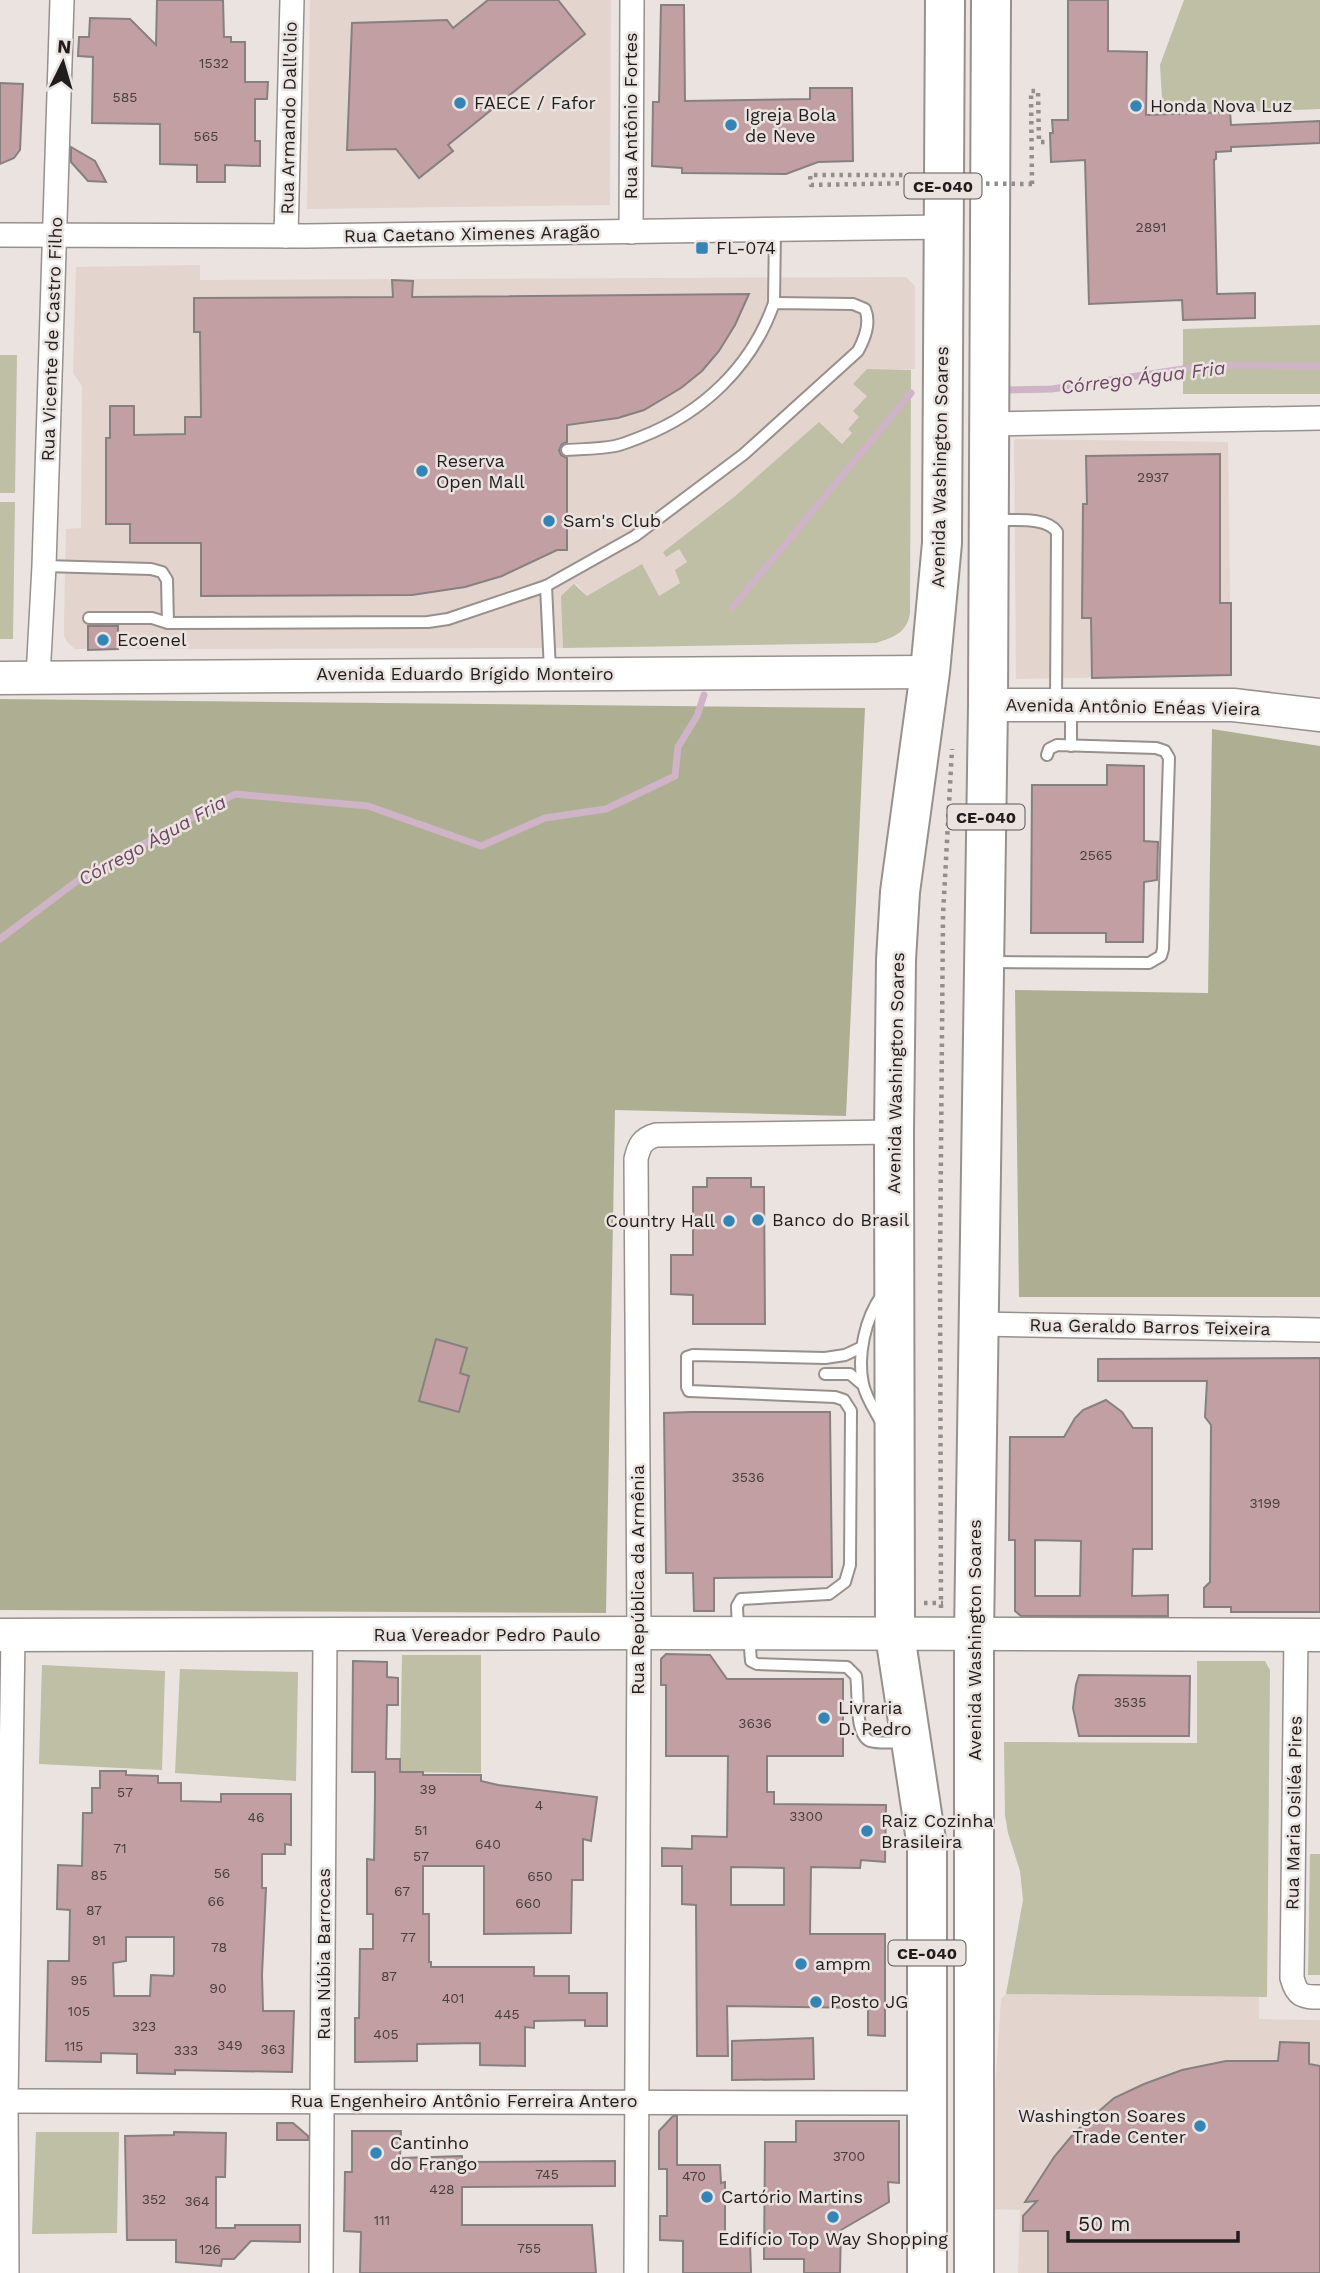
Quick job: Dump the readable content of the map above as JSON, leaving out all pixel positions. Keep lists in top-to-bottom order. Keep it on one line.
{"streets":{"highway":["CE-040","Avenida Washington Soares"],"street":["Rua Antônio Fortes","Rua Armando Dall'olio","Rua Caetano Ximenes Aragão","Rua Vicente de Castro Filho","Avenida Eduardo Brígido Monteiro","Avenida Antônio Enéas Vieira","Rua Geraldo Barros Teixeira","Rua República da Armênia","Rua Vereador Pedro Paulo","Rua Maria Osiléa Pires","Rua Núbia Barrocas","Rua Engenheiro Antônio Ferreira Antero"]},"crossings":[["Rua Antônio Fortes","Rua Caetano Ximenes Aragão"],["Rua Armando Dall'olio","Rua Caetano Ximenes Aragão"],["Rua Caetano Ximenes Aragão","Rua Vicente de Castro Filho"],["Rua Caetano Ximenes Aragão","Avenida Washington Soares"],["Rua Vicente de Castro Filho","Avenida Eduardo Brígido Monteiro"],["Avenida Washington Soares","Avenida Eduardo Brígido Monteiro"],["Avenida Washington Soares","Avenida Antônio Enéas Vieira"],["Avenida Washington Soares","Rua Geraldo Barros Teixeira"],["Avenida Washington Soares","Rua República da Armênia"],["Avenida Washington Soares","Rua Vereador Pedro Paulo"],["Avenida Washington Soares","Rua Engenheiro Antônio Ferreira Antero"],["Rua República da Armênia","Rua Vereador Pedro Paulo"],["Rua República da Armênia","Rua Engenheiro Antônio Ferreira Antero"],["Rua Vereador Pedro Paulo","Rua Maria Osiléa Pires"],["Rua Vereador Pedro Paulo","Rua Núbia Barrocas"],["Rua Núbia Barrocas","Rua Engenheiro Antônio Ferreira Antero"]],"water":["Córrego Água Fria"],"places":{"other":["FAECE / Fafor","Honda Nova Luz","Igreja Bola de Neve","Reserva Open Mall","Sam's Club","Ecoenel","Banco do Brasil","Country Hall","Livraria D. Pedro","Raiz Cozinha Brasileira","ampm","Posto JG","Washington Soares Trade Center","Cantinho do Frango","Cartório Martins","Edifício Top Way Shopping"],"transit":["FL-074"]},"house_numbers":["1532","585","565","2891","2937","2565","3536","3199","3535","3636","39","57","4","3300","46","51","640","71","57","56","85","650","67","66","660","87","77","91","78","87","95","90","401","105","445","323","405","349","115","363","333","3700","745","470","428","352","364","111","755","126"],"scale_bar":"50 m","north":"top"}
